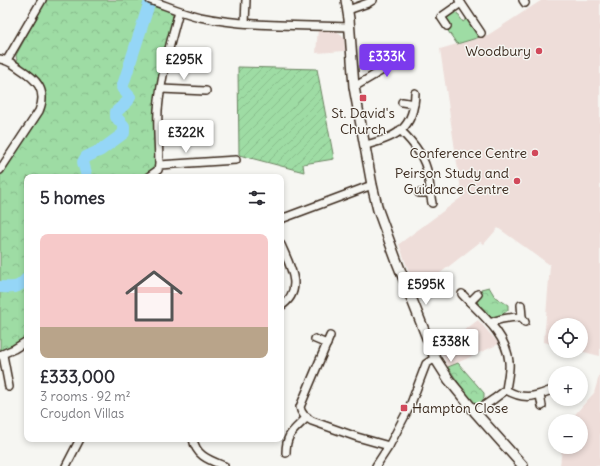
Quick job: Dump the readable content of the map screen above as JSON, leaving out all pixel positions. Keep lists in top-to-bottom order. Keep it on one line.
{"places":{"other":["Woodbury","Conference Centre","Peirson Study and Guidance Centre"],"transit":["St. David's Church","Hampton Close"]},"page":{"price":["£333K","£295K","£322K","£595K","£338K"],"heading":"5 homes","list":[{"name":"£333,000","note":"3 rooms · 92 m² · Croydon Villas"}],"map_buttons":["+","−"]}}
